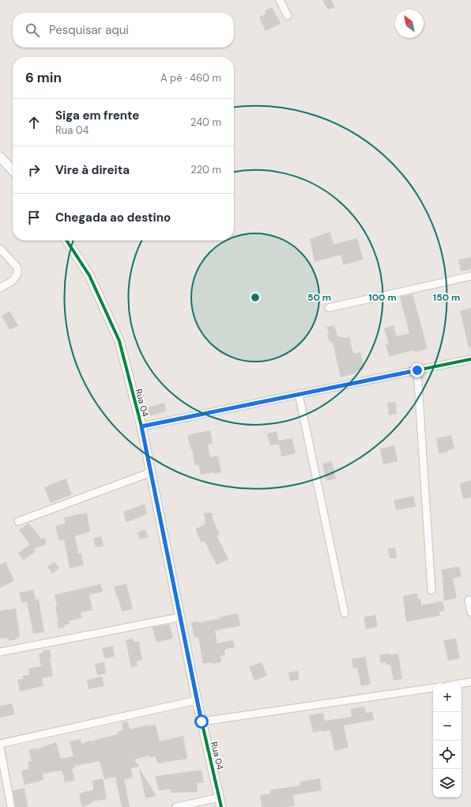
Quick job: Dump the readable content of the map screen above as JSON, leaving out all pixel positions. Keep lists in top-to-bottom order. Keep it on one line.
{"streets":{"street":["Rua 04"]},"north":"top left","page":{"search":"Pesquisar aqui","heading":["6 min","A pé · 460 m"],"list":[["Siga em frente","Rua 04","240 m"],["Vire à direita","220 m"],"Chegada ao destino"],"map_buttons":["+","−"]},"rings":["50 m","100 m","150 m"]}
